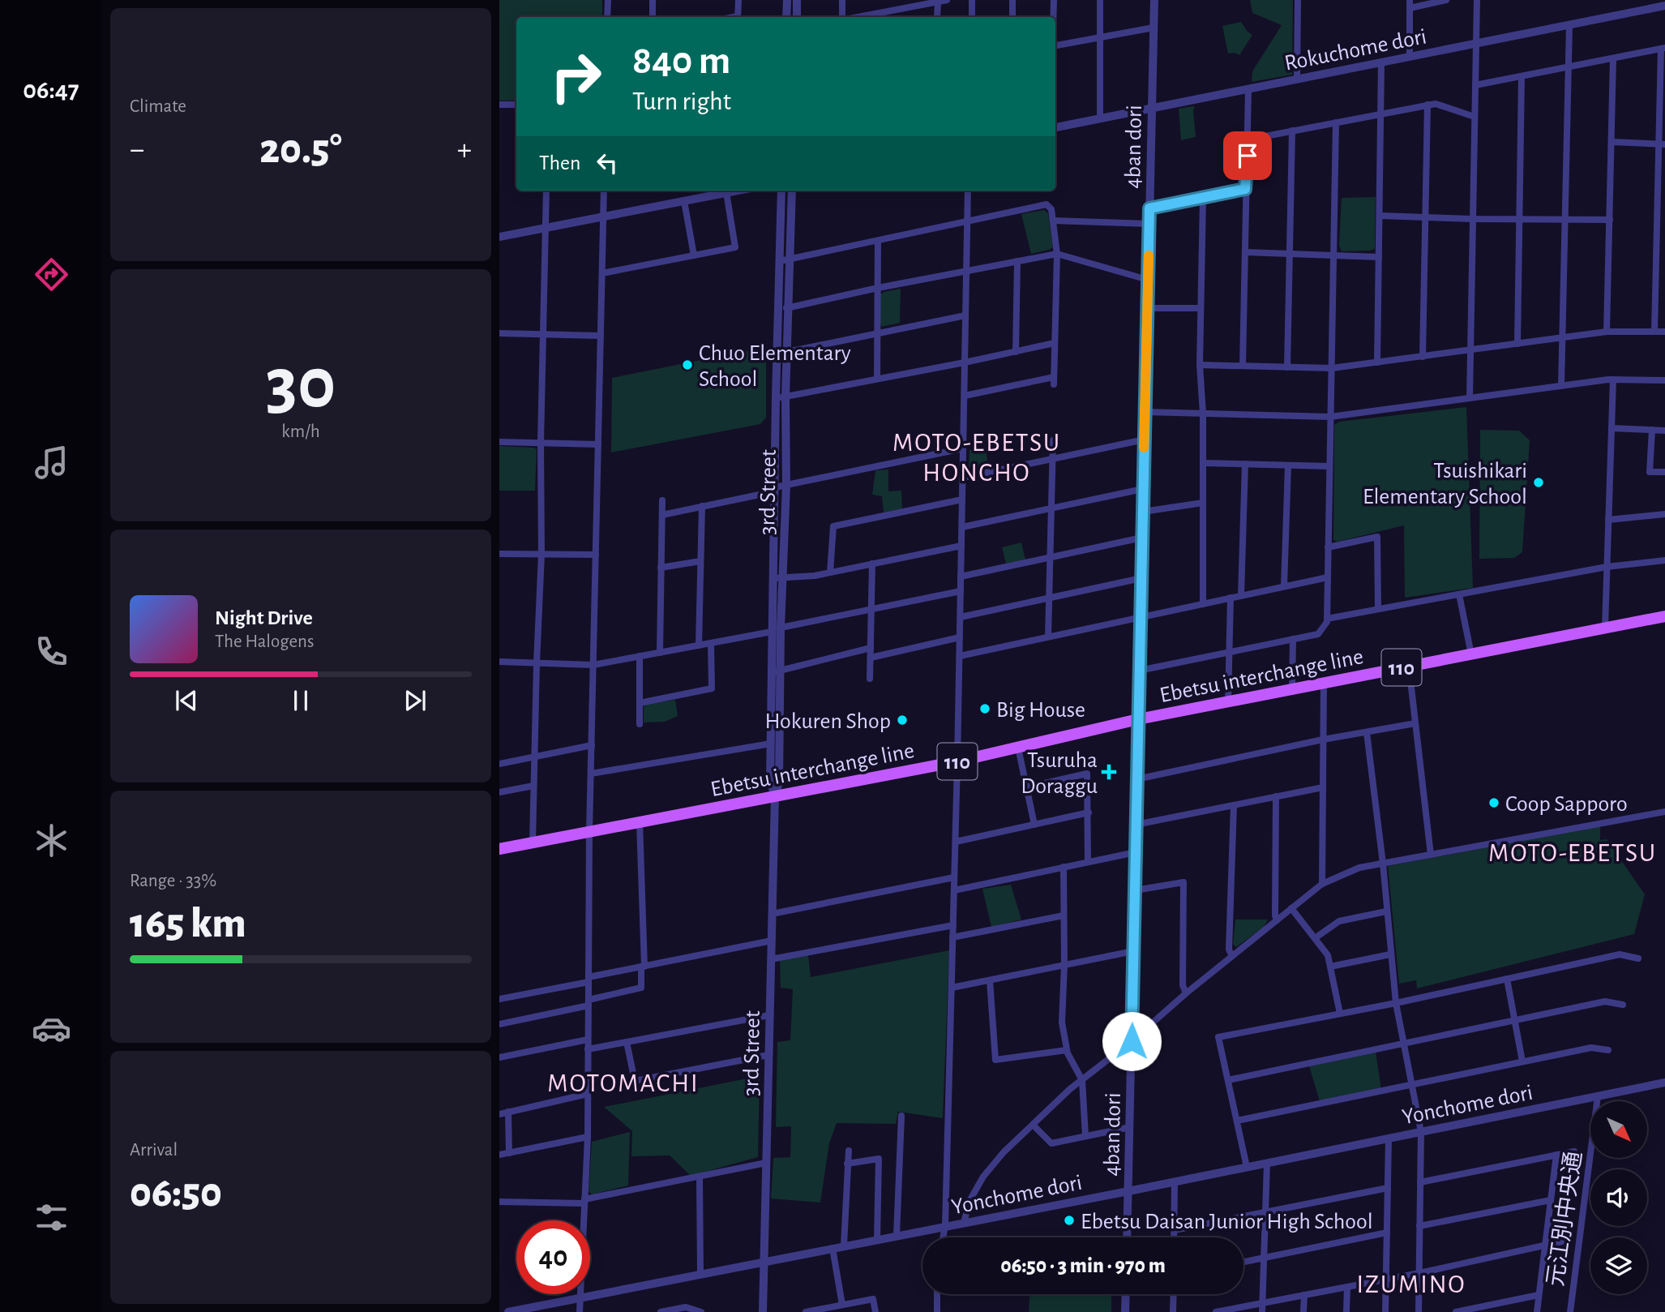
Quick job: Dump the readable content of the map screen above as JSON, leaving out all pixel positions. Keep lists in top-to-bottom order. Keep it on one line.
{"streets":{"main road":["110","Ebetsu interchange line"],"street":["Rokuchome dori","4ban dori","3rd Street","Yonchome dori","元江別中央通"]},"crossings":[["Rokuchome dori","4ban dori"],["4ban dori","Ebetsu interchange line"],["4ban dori","Yonchome dori"],["3rd Street","Ebetsu interchange line"],["3rd Street","Yonchome dori"],["Yonchome dori","元江別中央通"]],"districts":["MOTO-EBETSU HONCHO","MOTO-EBETSU","MOTOMACHI","IZUMINO"],"places":{"other":["Chuo Elementary School","Tsuishikari Elementary School","Big House","Hokuren Shop","Coop Sapporo","Ebetsu Daisan Junior High School"],"health":["Tsuruha Doraggu"]},"north":"bottom right","page":{"tabs":"06:47","tile":["Climate",["30","km/h"],["Range · 33%","165 km"],["Arrival","06:50"]],"turn":["840 m","Turn right"],"heat":["−","20.5°","+"],"then":"Then","song":["Night Drive","The Halogens"],"limit":"40","trip":"06:50 · 3 min · 970 m"}}
